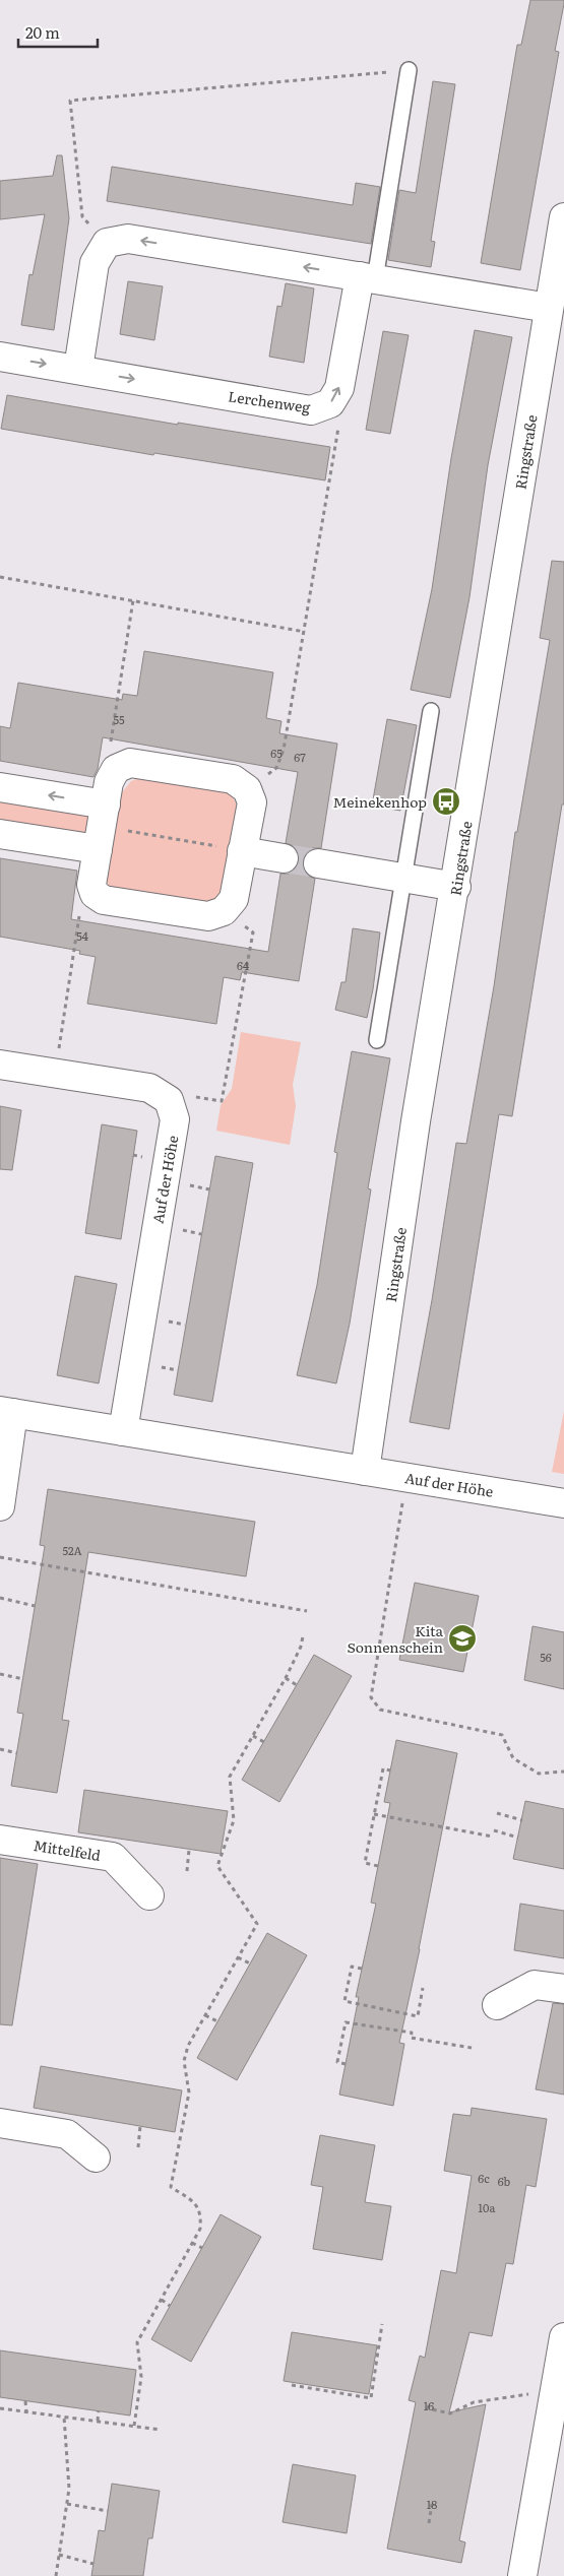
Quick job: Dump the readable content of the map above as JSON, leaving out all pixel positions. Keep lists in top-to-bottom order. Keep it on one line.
{"streets":{"street":["Lerchenweg","Ringstraße","Auf der Höhe","Mittelfeld"]},"crossings":[["Ringstraße","Auf der Höhe"]],"places":{"bus stop":["Meinekenhop"],"school or university":["Kita Sonnenschein"]},"house_numbers":["55","65","67","54","64","52A","56","6c","6b","10a","16","18"],"scale_bar":"20 m"}
